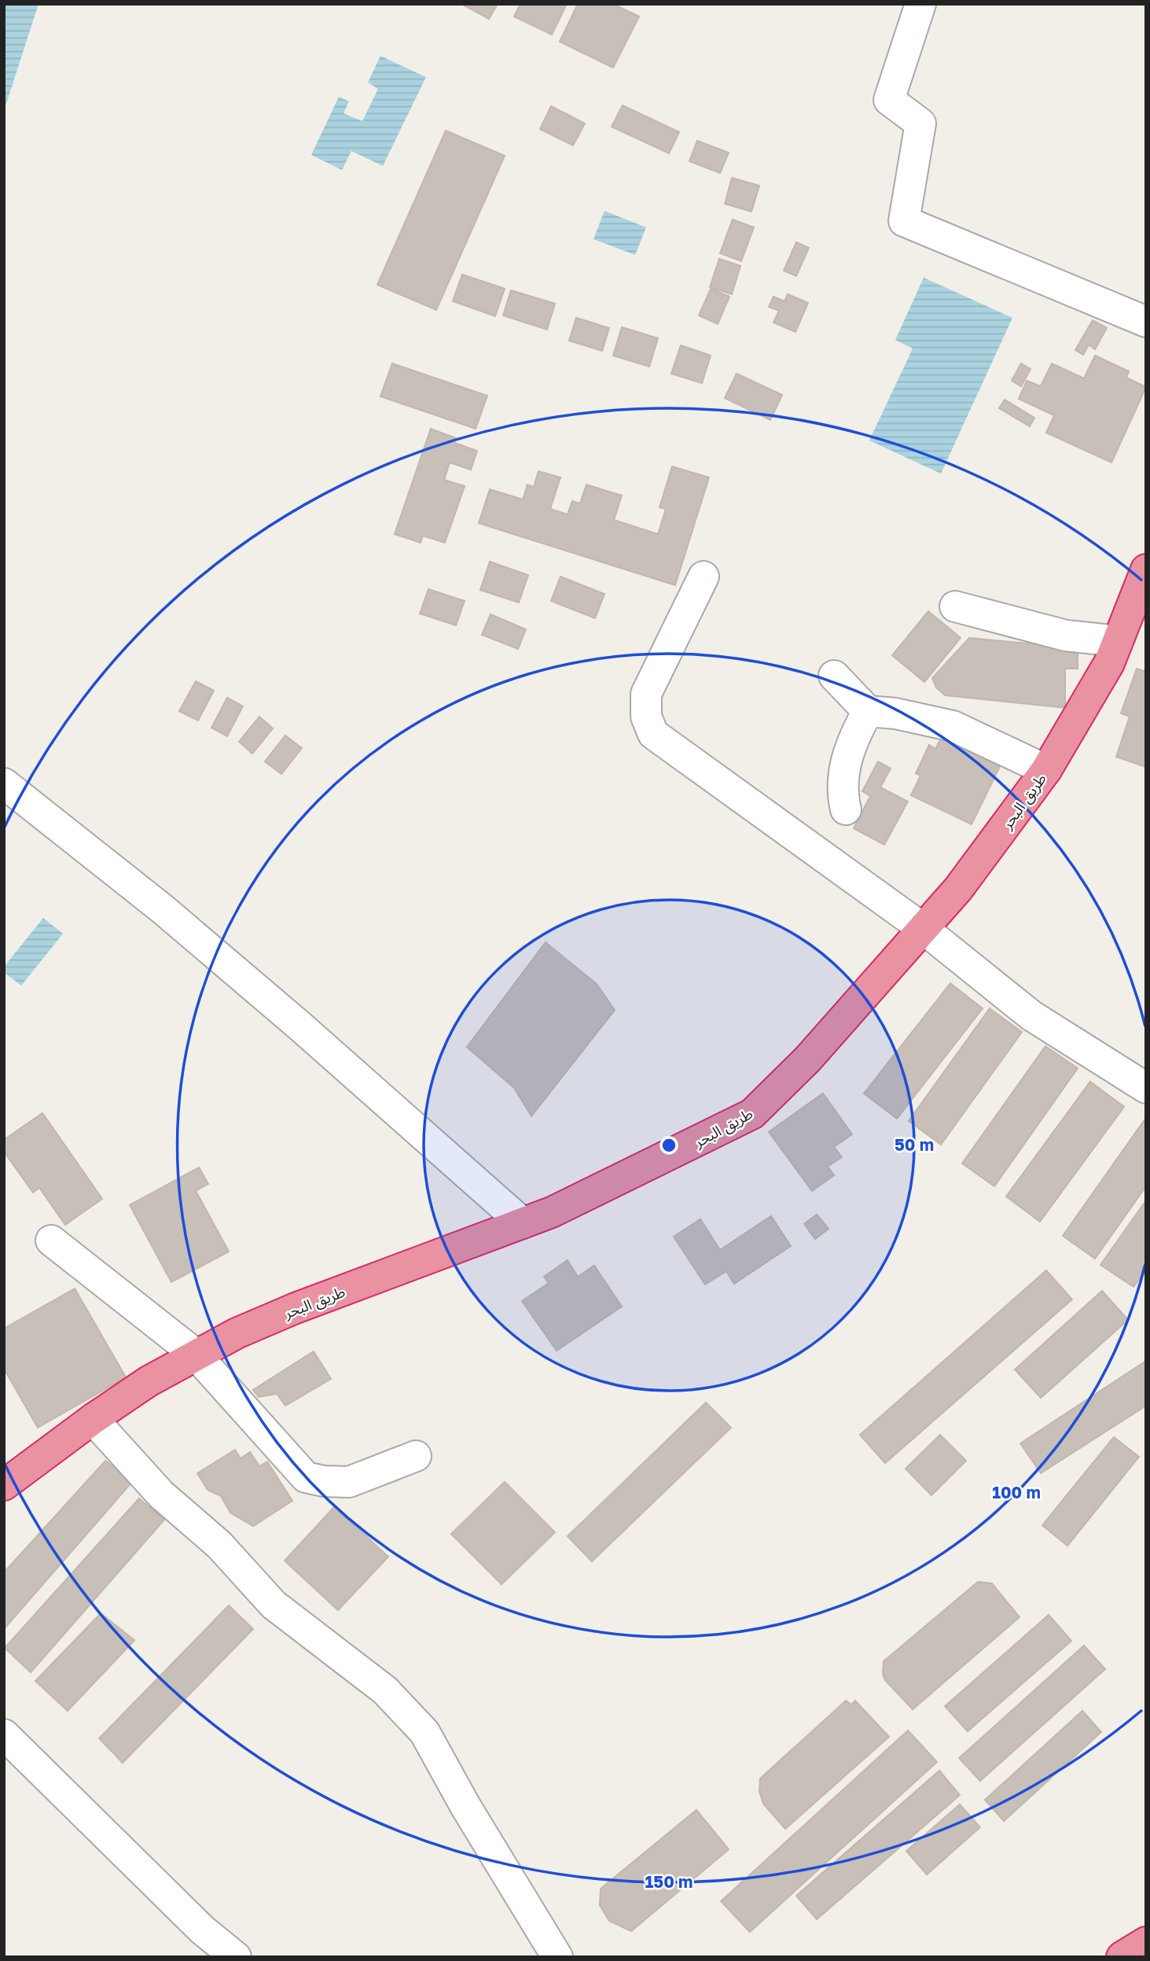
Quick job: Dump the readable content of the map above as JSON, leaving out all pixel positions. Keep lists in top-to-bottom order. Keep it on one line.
{"streets":{"highway":["طريق البحر"]},"rings":["50 m","100 m","150 m"]}
